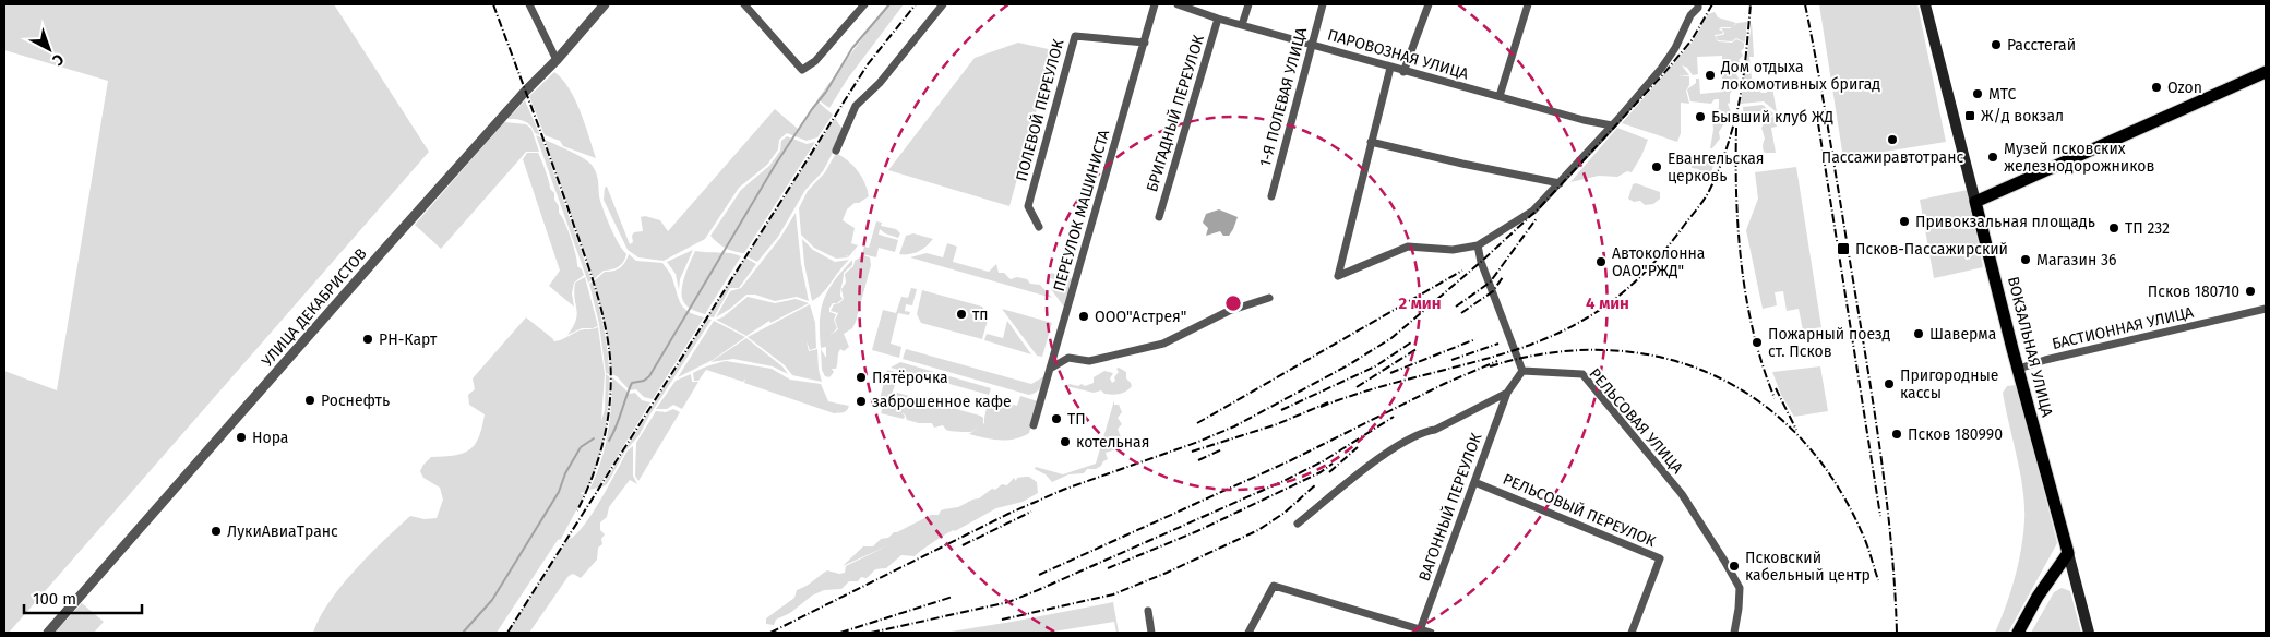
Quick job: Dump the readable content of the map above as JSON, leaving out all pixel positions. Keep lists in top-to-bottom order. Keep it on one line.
{"streets":{"main road":["ВОКЗАЛЬНАЯ УЛИЦА"],"street":["ПАРОВОЗНАЯ УЛИЦА","1-Я ПОЛЕВАЯ УЛИЦА","ПОЛЕВОЙ ПЕРЕУЛОК","БРИГАДНЫЙ ПЕРЕУЛОК","ПЕРЕУЛОК МАШИНИСТА","УЛИЦА ДЕКАБРИСТОВ","БАСТИОННАЯ УЛИЦА","РЕЛЬСОВАЯ УЛИЦА","ВАГОННЫЙ ПЕРЕУЛОК","РЕЛЬСОВЫЙ ПЕРЕУЛОК"]},"crossings":[["ПАРОВОЗНАЯ УЛИЦА","1-Я ПОЛЕВАЯ УЛИЦА"],["ПАРОВОЗНАЯ УЛИЦА","БРИГАДНЫЙ ПЕРЕУЛОК"],["ПОЛЕВОЙ ПЕРЕУЛОК","ПЕРЕУЛОК МАШИНИСТА"],["БАСТИОННАЯ УЛИЦА","ВОКЗАЛЬНАЯ УЛИЦА"],["ВАГОННЫЙ ПЕРЕУЛОК","РЕЛЬСОВЫЙ ПЕРЕУЛОК"]],"places":{"other":["Расстегай","Дом отдыха локомотивных бригад","Ozon","МТС","Бывший клуб ЖД","Пассажиравтотранс","Музей псковских железнодорожников","Евангельская церковь","Привокзальная площадь","ТП 232","Магазин 36","Автоколонна ОАО\"РЖД\"","Псков 180710","тп","ООО\"Астрея\"","Шаверма","РН-Карт","Пожарный поезд ст. Псков","Пятёрочка","Пригородные кассы","Роснефть","заброшенное кафе","ТП","Псков 180990","Нора","котельная","ЛукиАвиаТранс","Псковский кабельный центр"],"transit":["Ж/д вокзал","Псков-Пассажирский"]},"scale_bar":"100 m","north":"bottom right","rings":["2 мин","4 мин"]}
